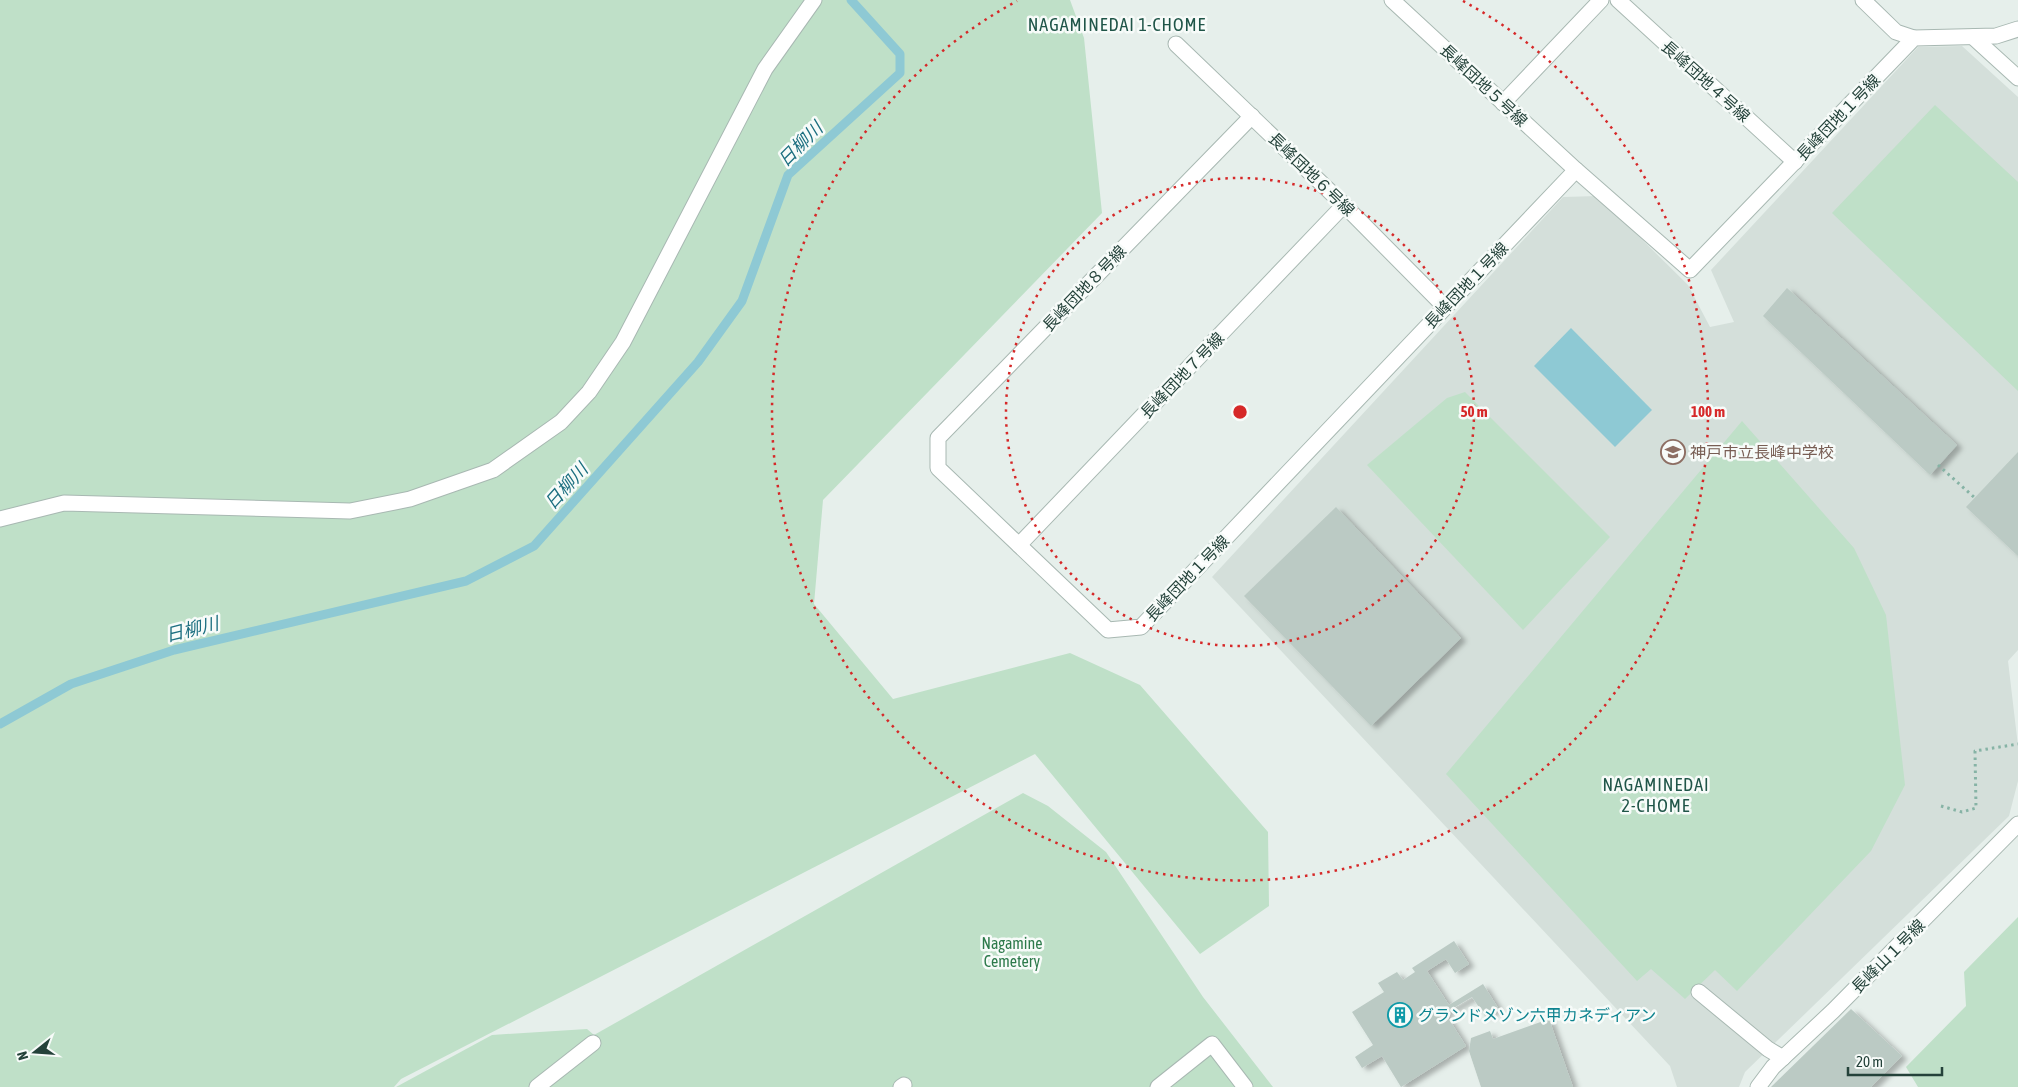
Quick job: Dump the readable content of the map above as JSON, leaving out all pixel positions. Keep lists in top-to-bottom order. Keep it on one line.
{"streets":{"street":["長峰団地４号線","長峰団地５号線","長峰団地１号線","長峰団地６号線","長峰団地８号線","長峰団地７号線","長峰山１号線"]},"crossings":[["長峰団地４号線","長峰団地１号線"],["長峰団地５号線","長峰団地１号線"],["長峰団地１号線","長峰団地６号線"],["長峰団地１号線","長峰団地８号線"],["長峰団地１号線","長峰団地７号線"],["長峰団地６号線","長峰団地８号線"],["長峰団地６号線","長峰団地７号線"]],"districts":["NAGAMINEDAI 1-CHOME","NAGAMINEDAI 2-CHOME"],"water":["日柳川"],"parks":["Nagamine Cemetery"],"places":{"school or university":["神戸市立長峰中学校"],"building":["グランドメゾン六甲カネディアン"]},"scale_bar":"20 m","north":"left","rings":["50 m","100 m"]}
